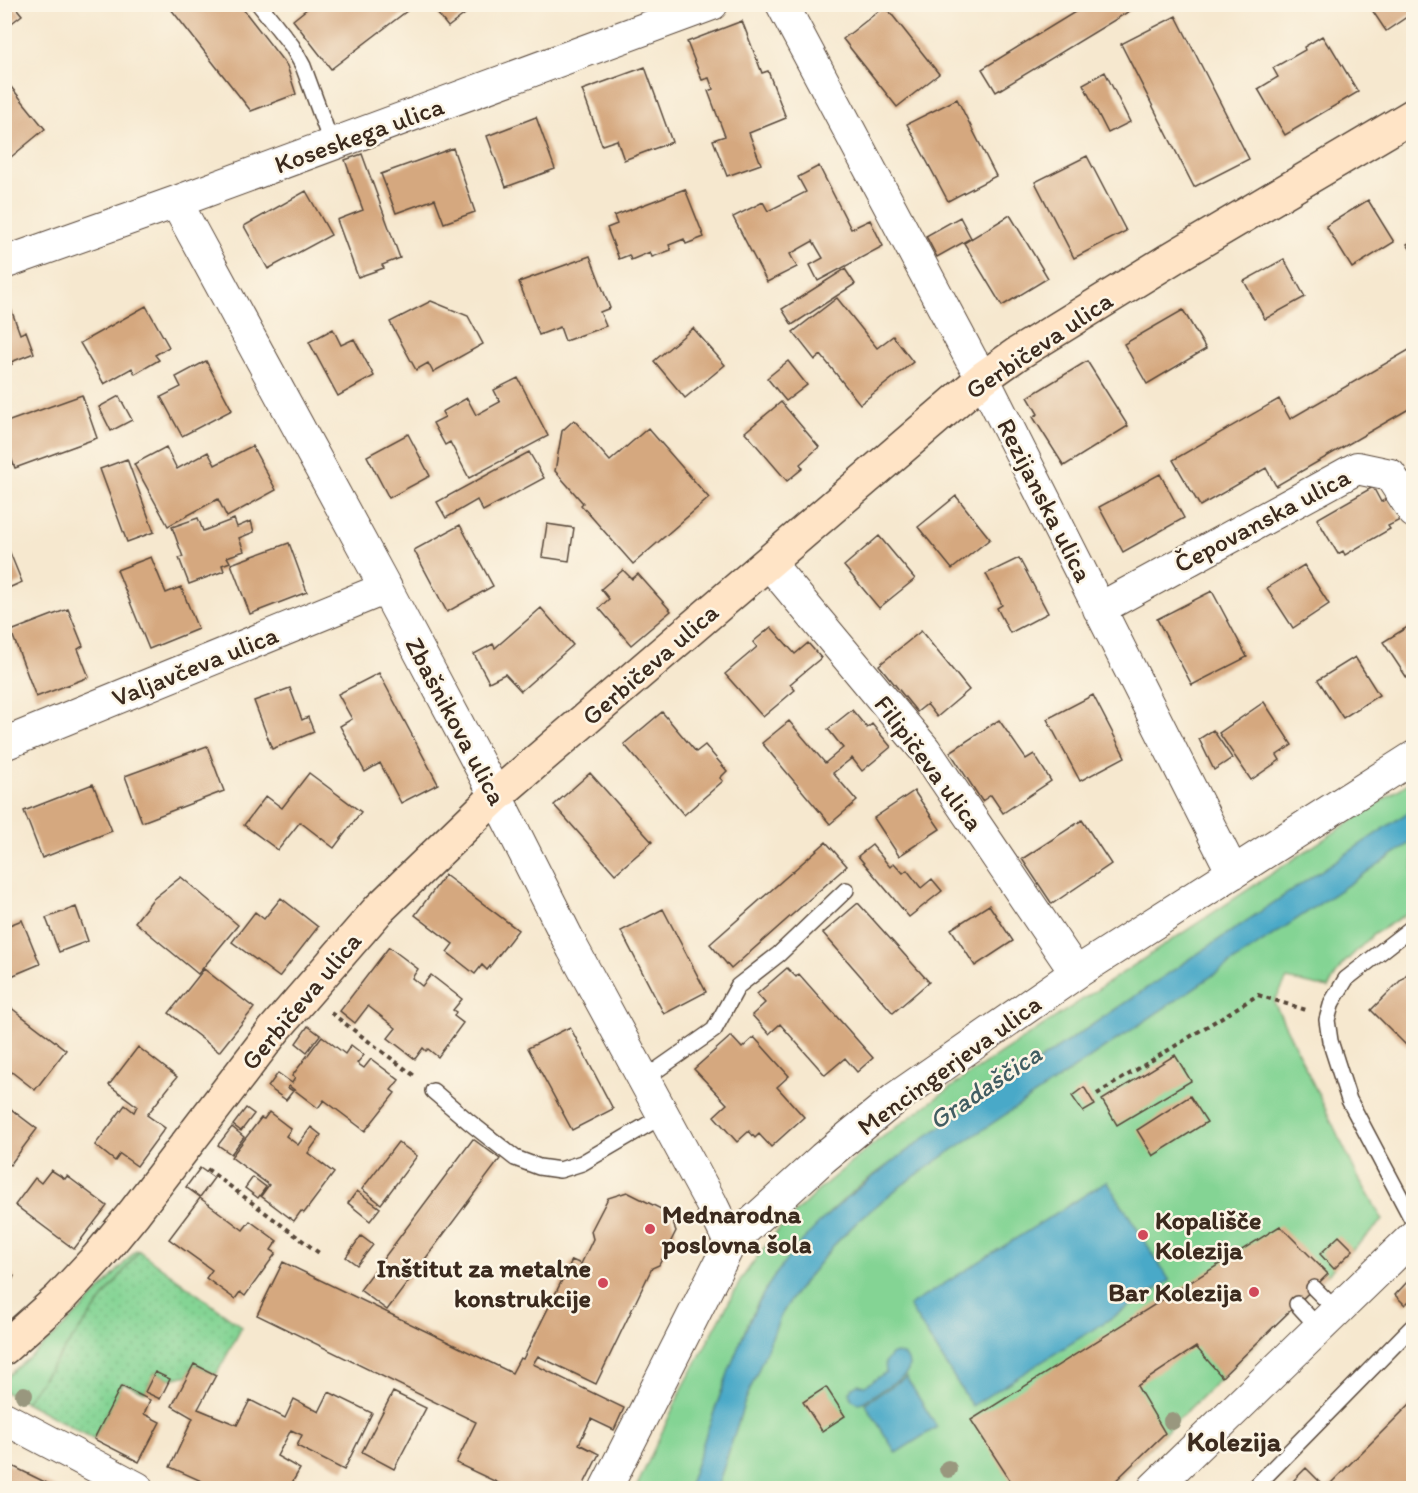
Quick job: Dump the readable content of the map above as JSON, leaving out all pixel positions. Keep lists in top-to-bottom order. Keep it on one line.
{"streets":{"street":["Koseskega ulica","Gerbičeva ulica","Rezijanska ulica","Čepovanska ulica","Valjavčeva ulica","Zbašnikova ulica","Filipičeva ulica","Mencingerjeva ulica"]},"crossings":[["Koseskega ulica","Zbašnikova ulica"],["Gerbičeva ulica","Rezijanska ulica"],["Gerbičeva ulica","Zbašnikova ulica"],["Gerbičeva ulica","Filipičeva ulica"],["Rezijanska ulica","Čepovanska ulica"],["Rezijanska ulica","Mencingerjeva ulica"],["Valjavčeva ulica","Zbašnikova ulica"],["Zbašnikova ulica","Mencingerjeva ulica"],["Filipičeva ulica","Mencingerjeva ulica"]],"districts":["Kolezija"],"water":["Gradaščica"],"places":["Mednarodna poslovna šola","Kopališče Kolezija","Inštitut za metalne konstrukcije","Bar Kolezija"]}
